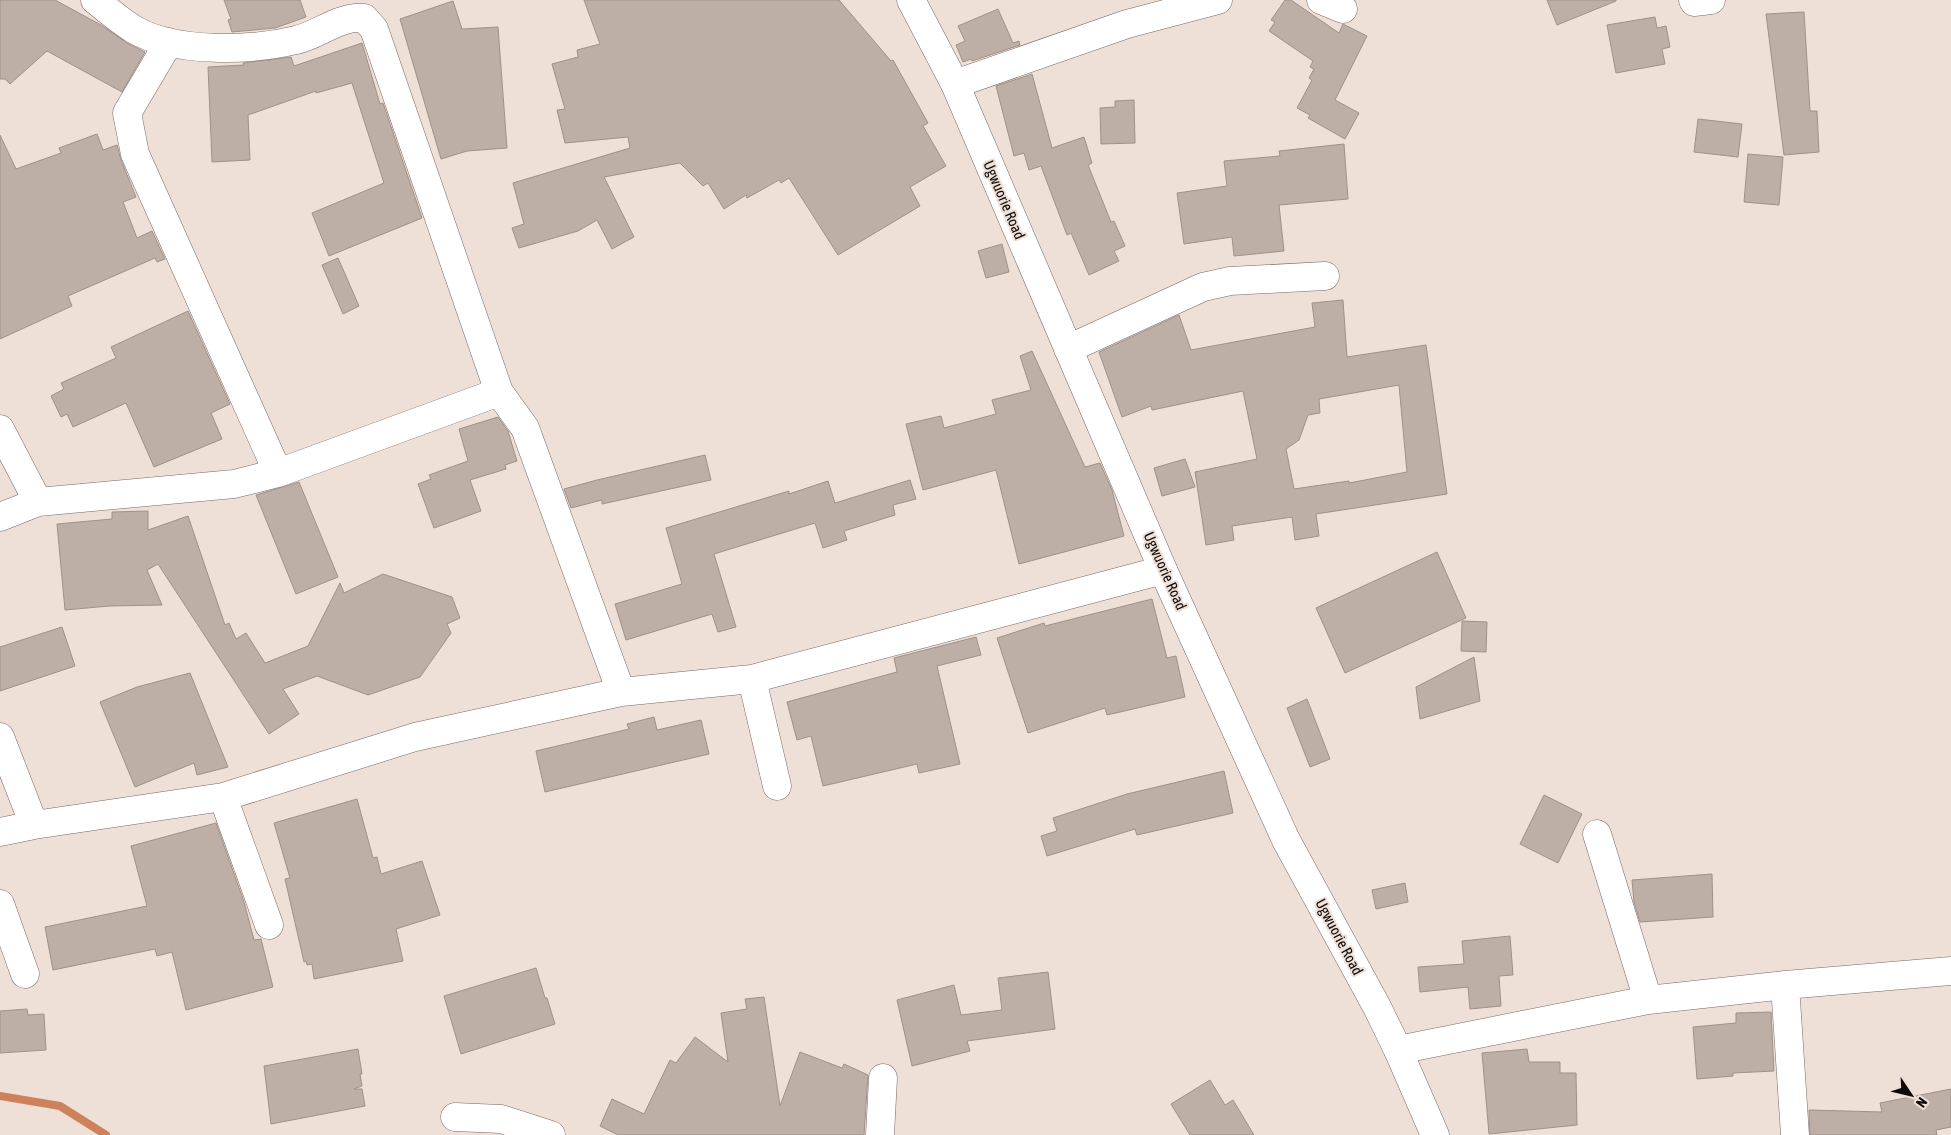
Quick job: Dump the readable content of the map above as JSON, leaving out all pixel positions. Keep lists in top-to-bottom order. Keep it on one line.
{"streets":{"street":["Ugwuorie Road"]},"north":"bottom right"}
